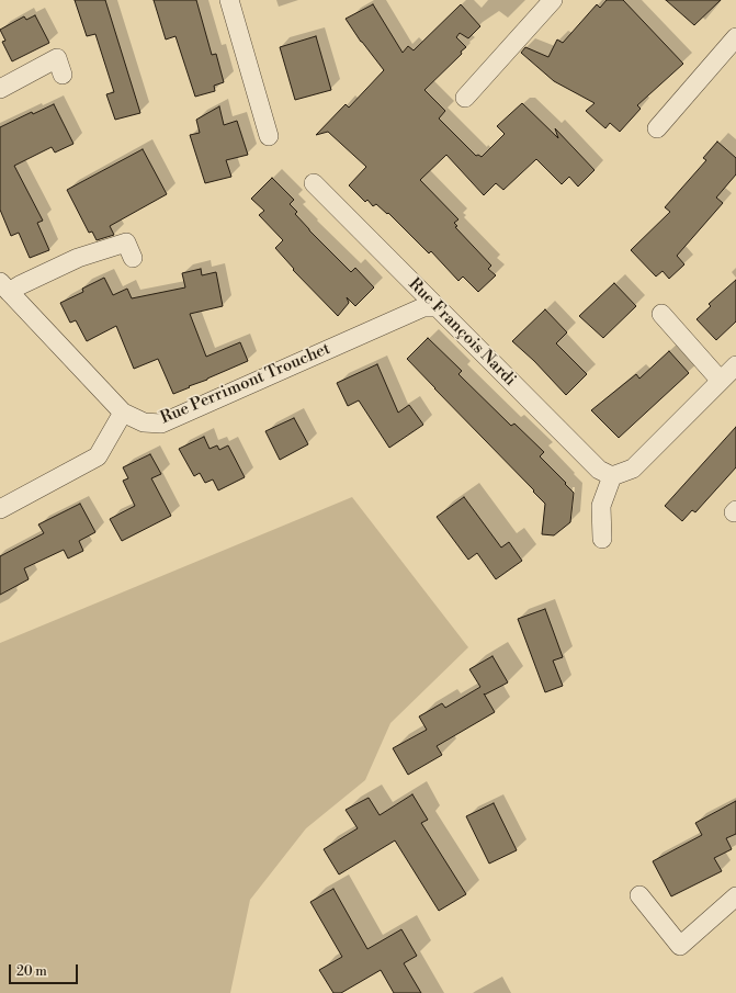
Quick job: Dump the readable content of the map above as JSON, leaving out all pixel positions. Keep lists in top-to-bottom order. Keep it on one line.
{"streets":{"street":["Rue François Nardi","Rue Perrimont Trouchet"]},"crossings":[["Rue François Nardi","Rue Perrimont Trouchet"]],"scale_bar":"20 m"}
